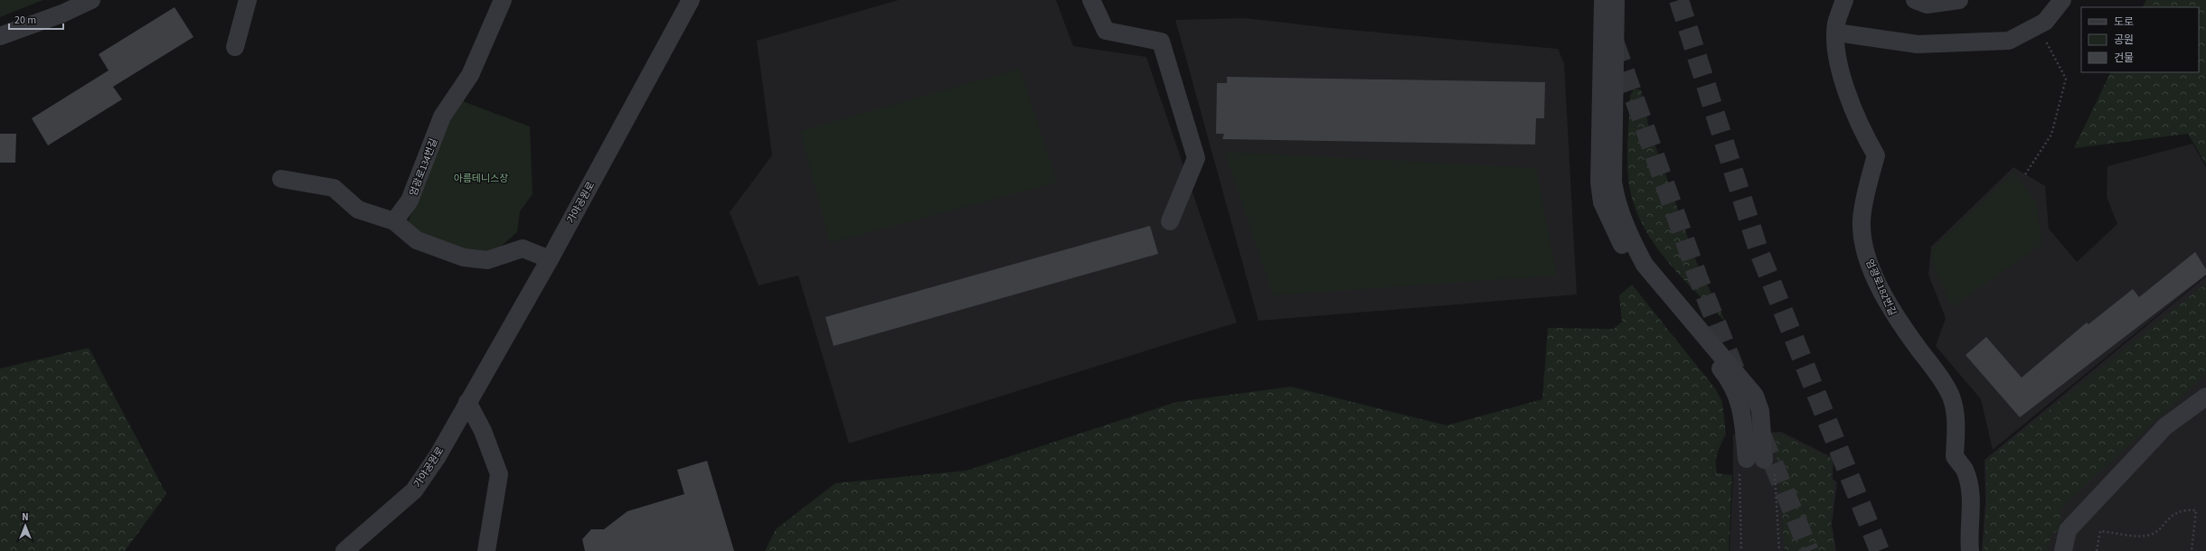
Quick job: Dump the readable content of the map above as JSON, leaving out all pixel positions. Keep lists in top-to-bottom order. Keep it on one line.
{"streets":{"street":["엄광로134번길","가야공원로","엄광로182번길"]},"parks":["아름테니스장"],"legend":["도로","공원","건물"],"scale_bar":"20 m","north":"top"}
